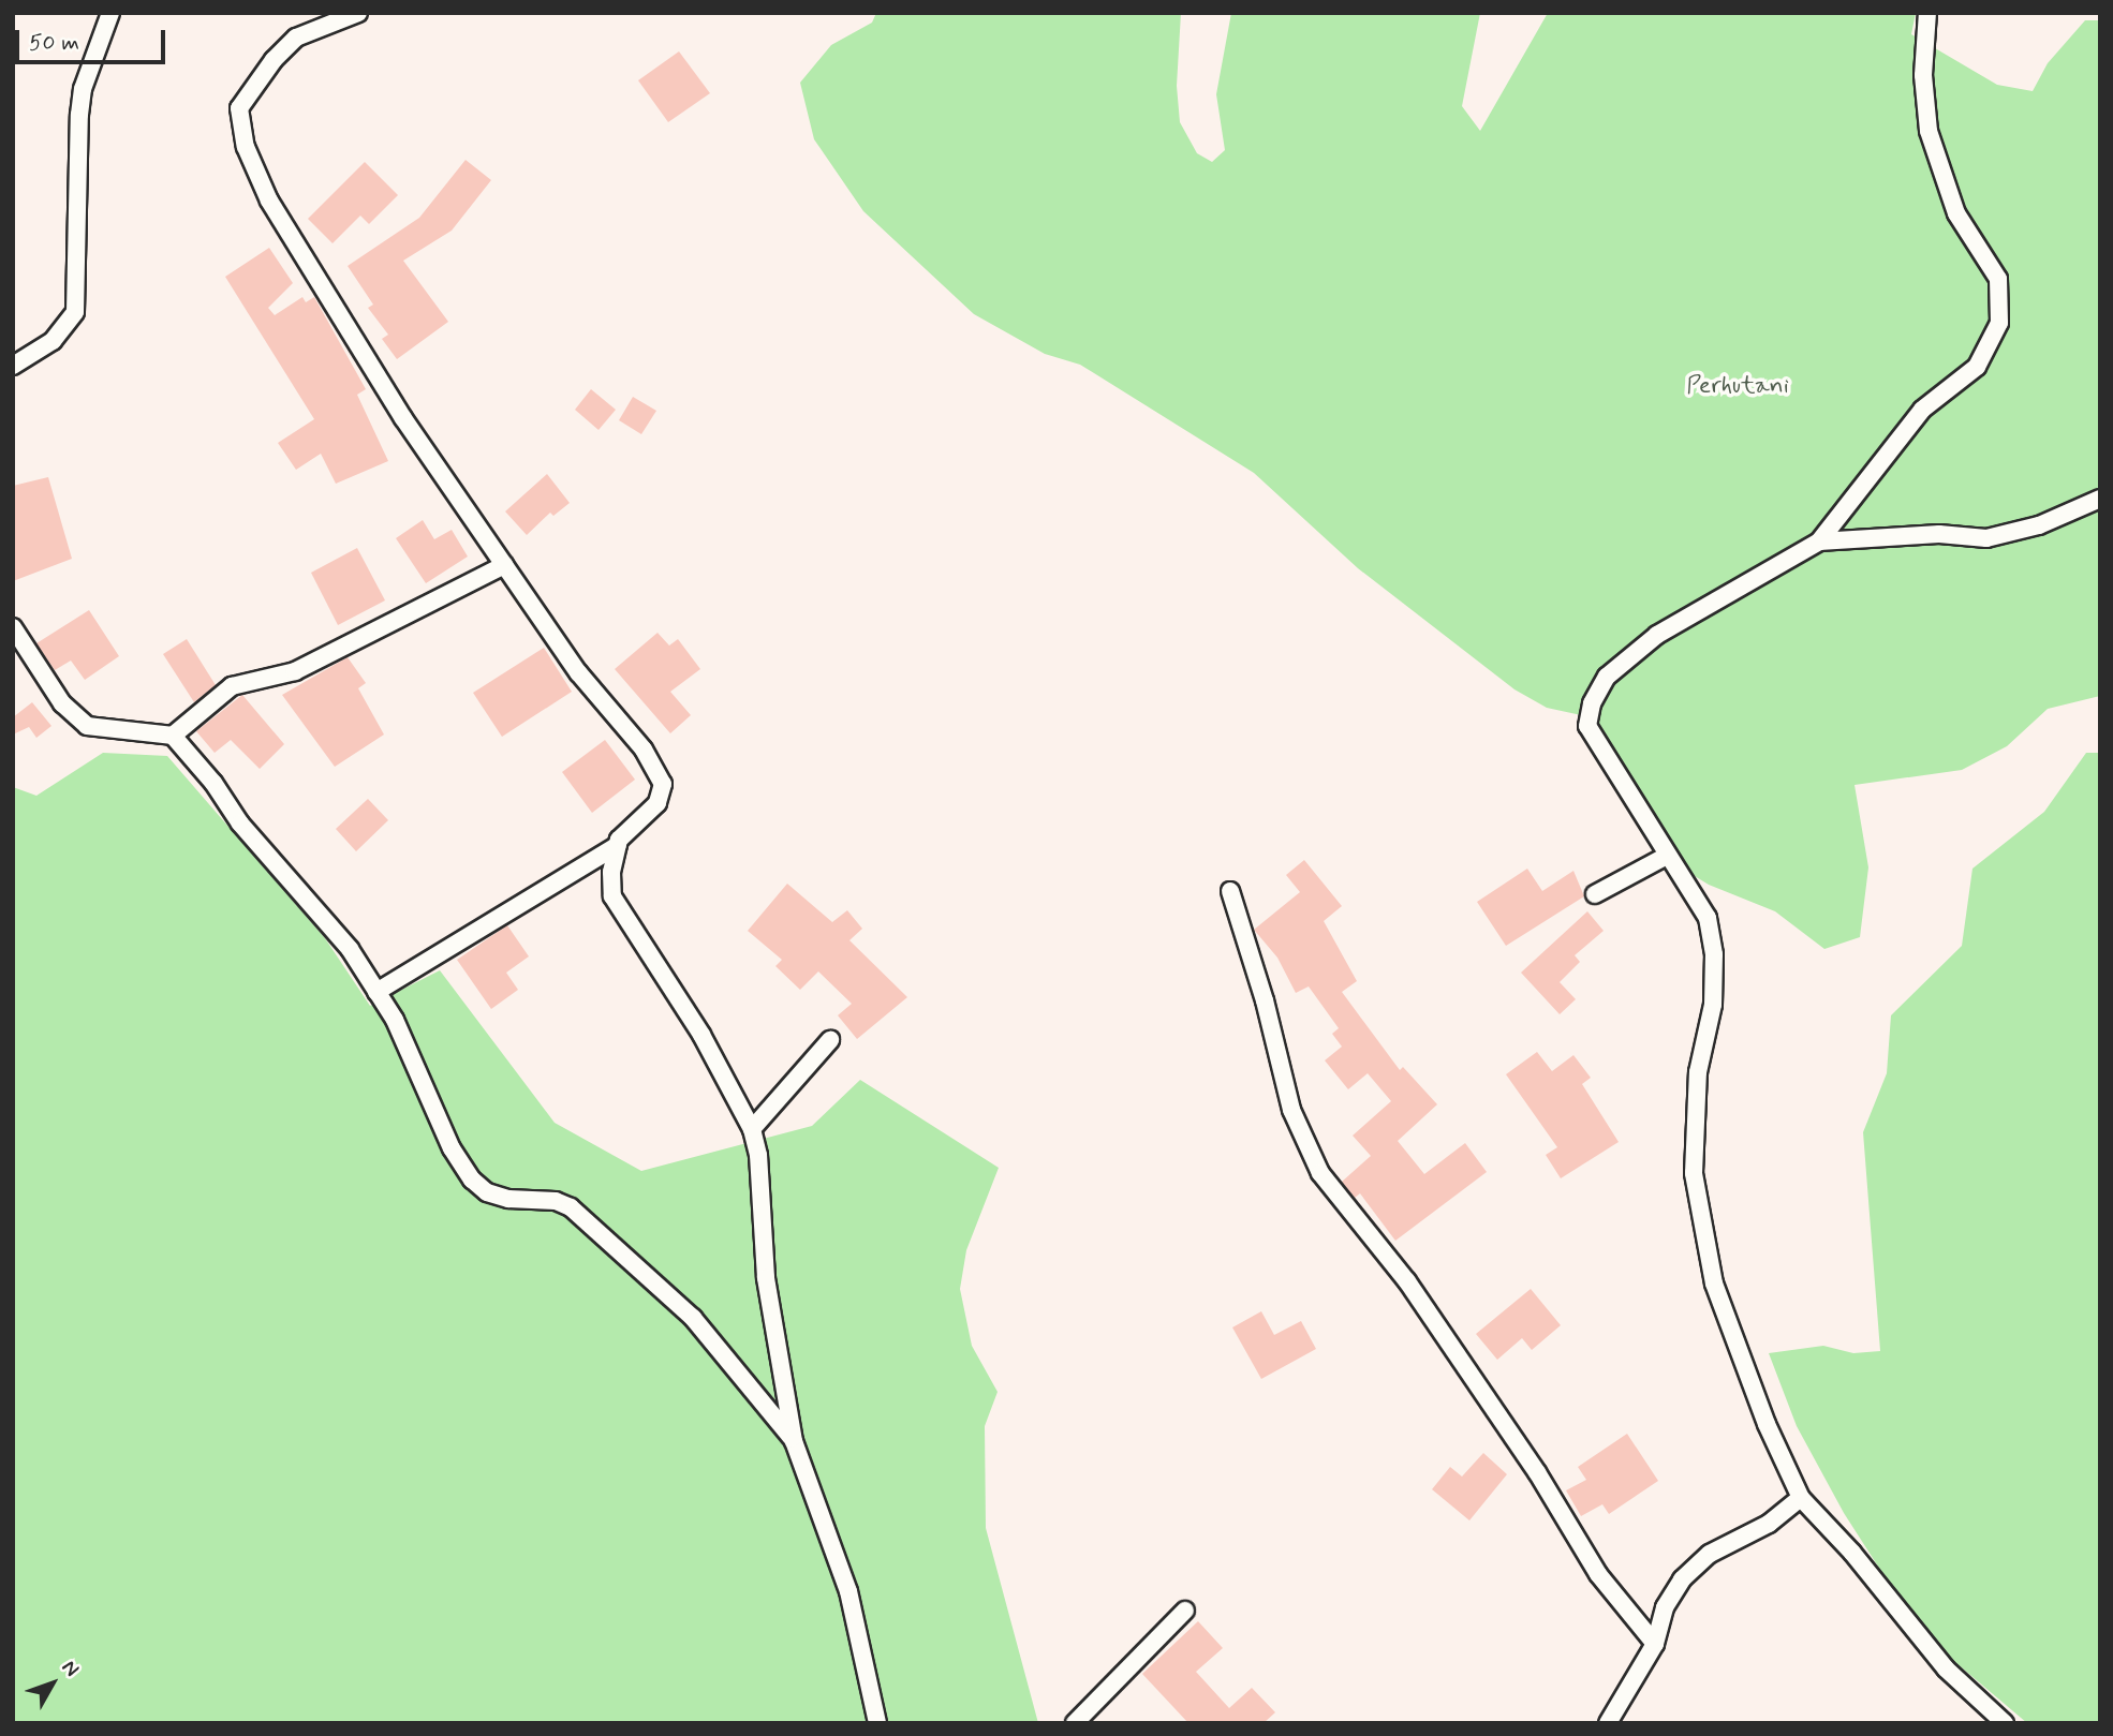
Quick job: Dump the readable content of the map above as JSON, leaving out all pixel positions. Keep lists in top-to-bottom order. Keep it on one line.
{"parks":["Perhutani"],"scale_bar":"50 m","north":"top right"}
